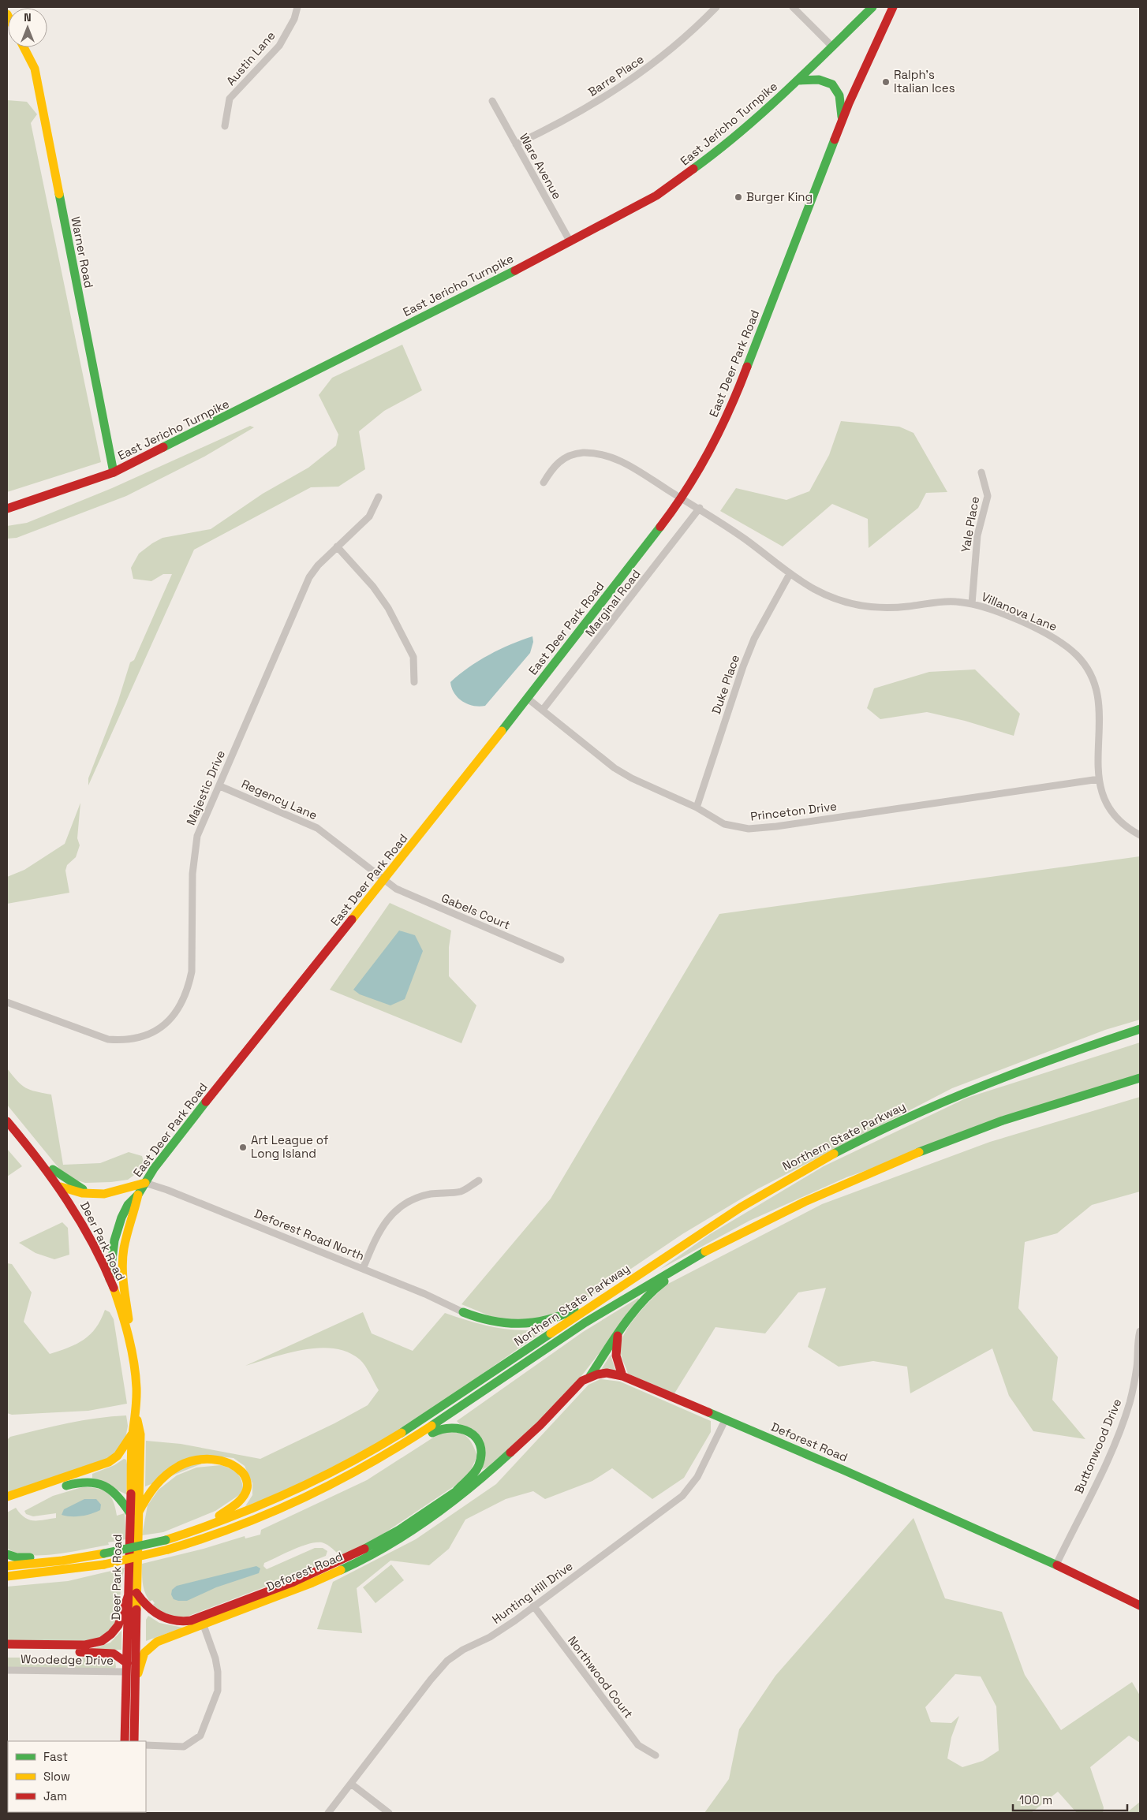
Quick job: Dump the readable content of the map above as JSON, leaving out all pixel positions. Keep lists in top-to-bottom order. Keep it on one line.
{"streets":{"main road":["East Jericho Turnpike","Warner Road","East Deer Park Road","Northern State Parkway","Deer Park Road","Deforest Road"],"street":["Austin Lane","Barre Place","Ware Avenue","Yale Place","Marginal Road","Villanova Lane","Duke Place","Majestic Drive","Regency Lane","Princeton Drive","Gabels Court","Deforest Road North","Buttonwood Drive","Hunting Hill Drive","Woodedge Drive","Northwood Court"]},"crossings":[["Barre Place","Ware Avenue"],["East Jericho Turnpike","Ware Avenue"],["East Jericho Turnpike","Warner Road"],["East Deer Park Road","Villanova Lane"],["East Deer Park Road","Regency Lane"],["East Deer Park Road","Princeton Drive"],["East Deer Park Road","Gabels Court"],["East Deer Park Road","Deforest Road North"],["East Deer Park Road","Deer Park Road"],["Yale Place","Villanova Lane"],["Marginal Road","Villanova Lane"],["Marginal Road","Princeton Drive"],["Villanova Lane","Duke Place"],["Villanova Lane","Princeton Drive"],["Duke Place","Princeton Drive"],["Majestic Drive","Regency Lane"],["Regency Lane","Gabels Court"],["Deer Park Road","Deforest Road"],["Deer Park Road","Woodedge Drive"],["Deforest Road","Buttonwood Drive"],["Deforest Road","Hunting Hill Drive"],["Hunting Hill Drive","Northwood Court"]],"places":["Ralph's Italian Ices","Burger King","Art League of Long Island"],"legend":["Fast","Slow","Jam"],"scale_bar":"100 m","north":"top"}
